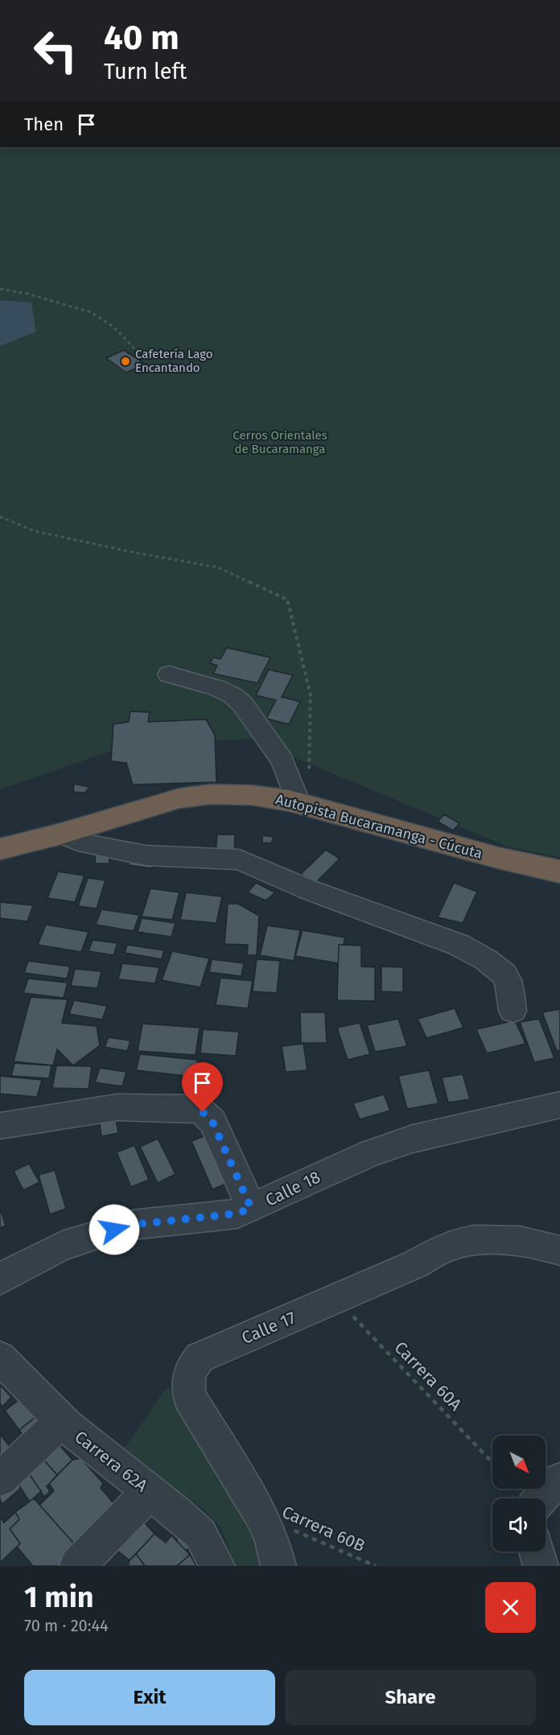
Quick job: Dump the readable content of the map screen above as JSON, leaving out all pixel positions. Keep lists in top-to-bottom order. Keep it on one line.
{"streets":{"highway":["Autopista Bucaramanga - Cúcuta"],"street":["Calle 18","Calle 17","Carrera 62A"],"path":["Carrera 60A","Carrera 60B"]},"crossings":[["Calle 17","Carrera 60A"],["Calle 17","Carrera 60B"]],"parks":["Cerros Orientales de Bucaramanga"],"places":["Cafetería Lago Encantando"],"north":"bottom right","page":{"turn":["40 m","Turn left"],"then":"Then","heading":["1 min","70 m · 20:44"],"buttons":["Exit","Share"]}}
